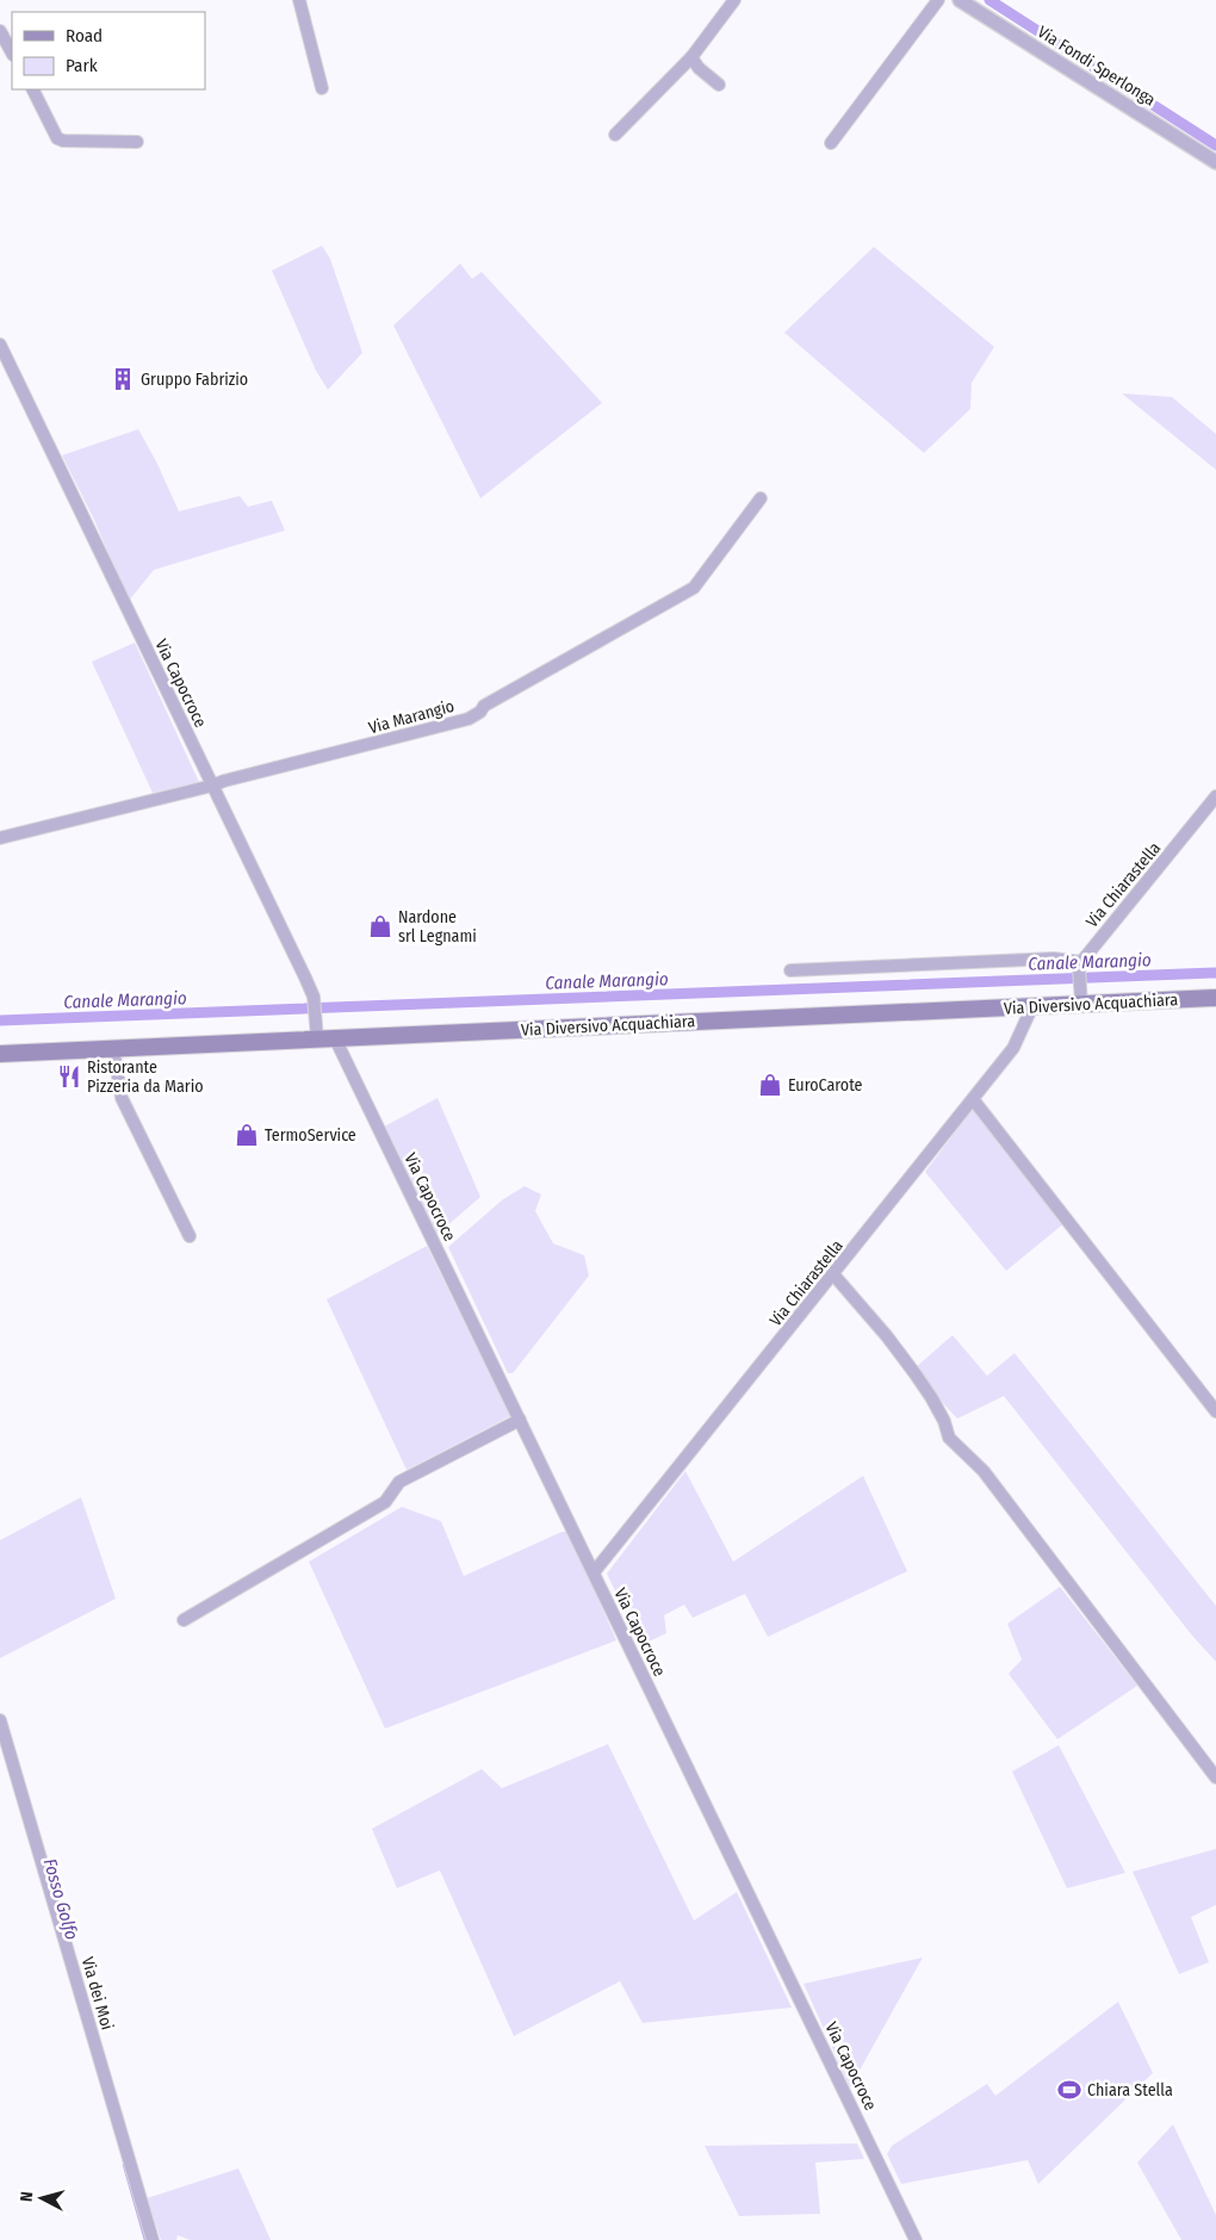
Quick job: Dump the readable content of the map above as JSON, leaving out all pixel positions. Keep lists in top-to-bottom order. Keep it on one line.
{"streets":{"main road":["Via Diversivo Acquachiara"],"street":["Via Fondi Sperlonga","Via Capocroce","Via Marangio","Via Chiarastella","Via dei Moi"]},"crossings":[["Via Capocroce","Via Marangio"],["Via Capocroce","Via Chiarastella"],["Via Capocroce","Via Diversivo Acquachiara"],["Via Chiarastella","Via Diversivo Acquachiara"]],"water":["Canale Marangio","Fosso Golfo"],"places":{"building":["Gruppo Fabrizio"],"shop":["Nardone srl Legnami","EuroCarote","TermoService"],"restaurant":["Ristorante Pizzeria da Mario"],"sports":["Chiara Stella"]},"legend":["Road","Park"],"north":"left"}
